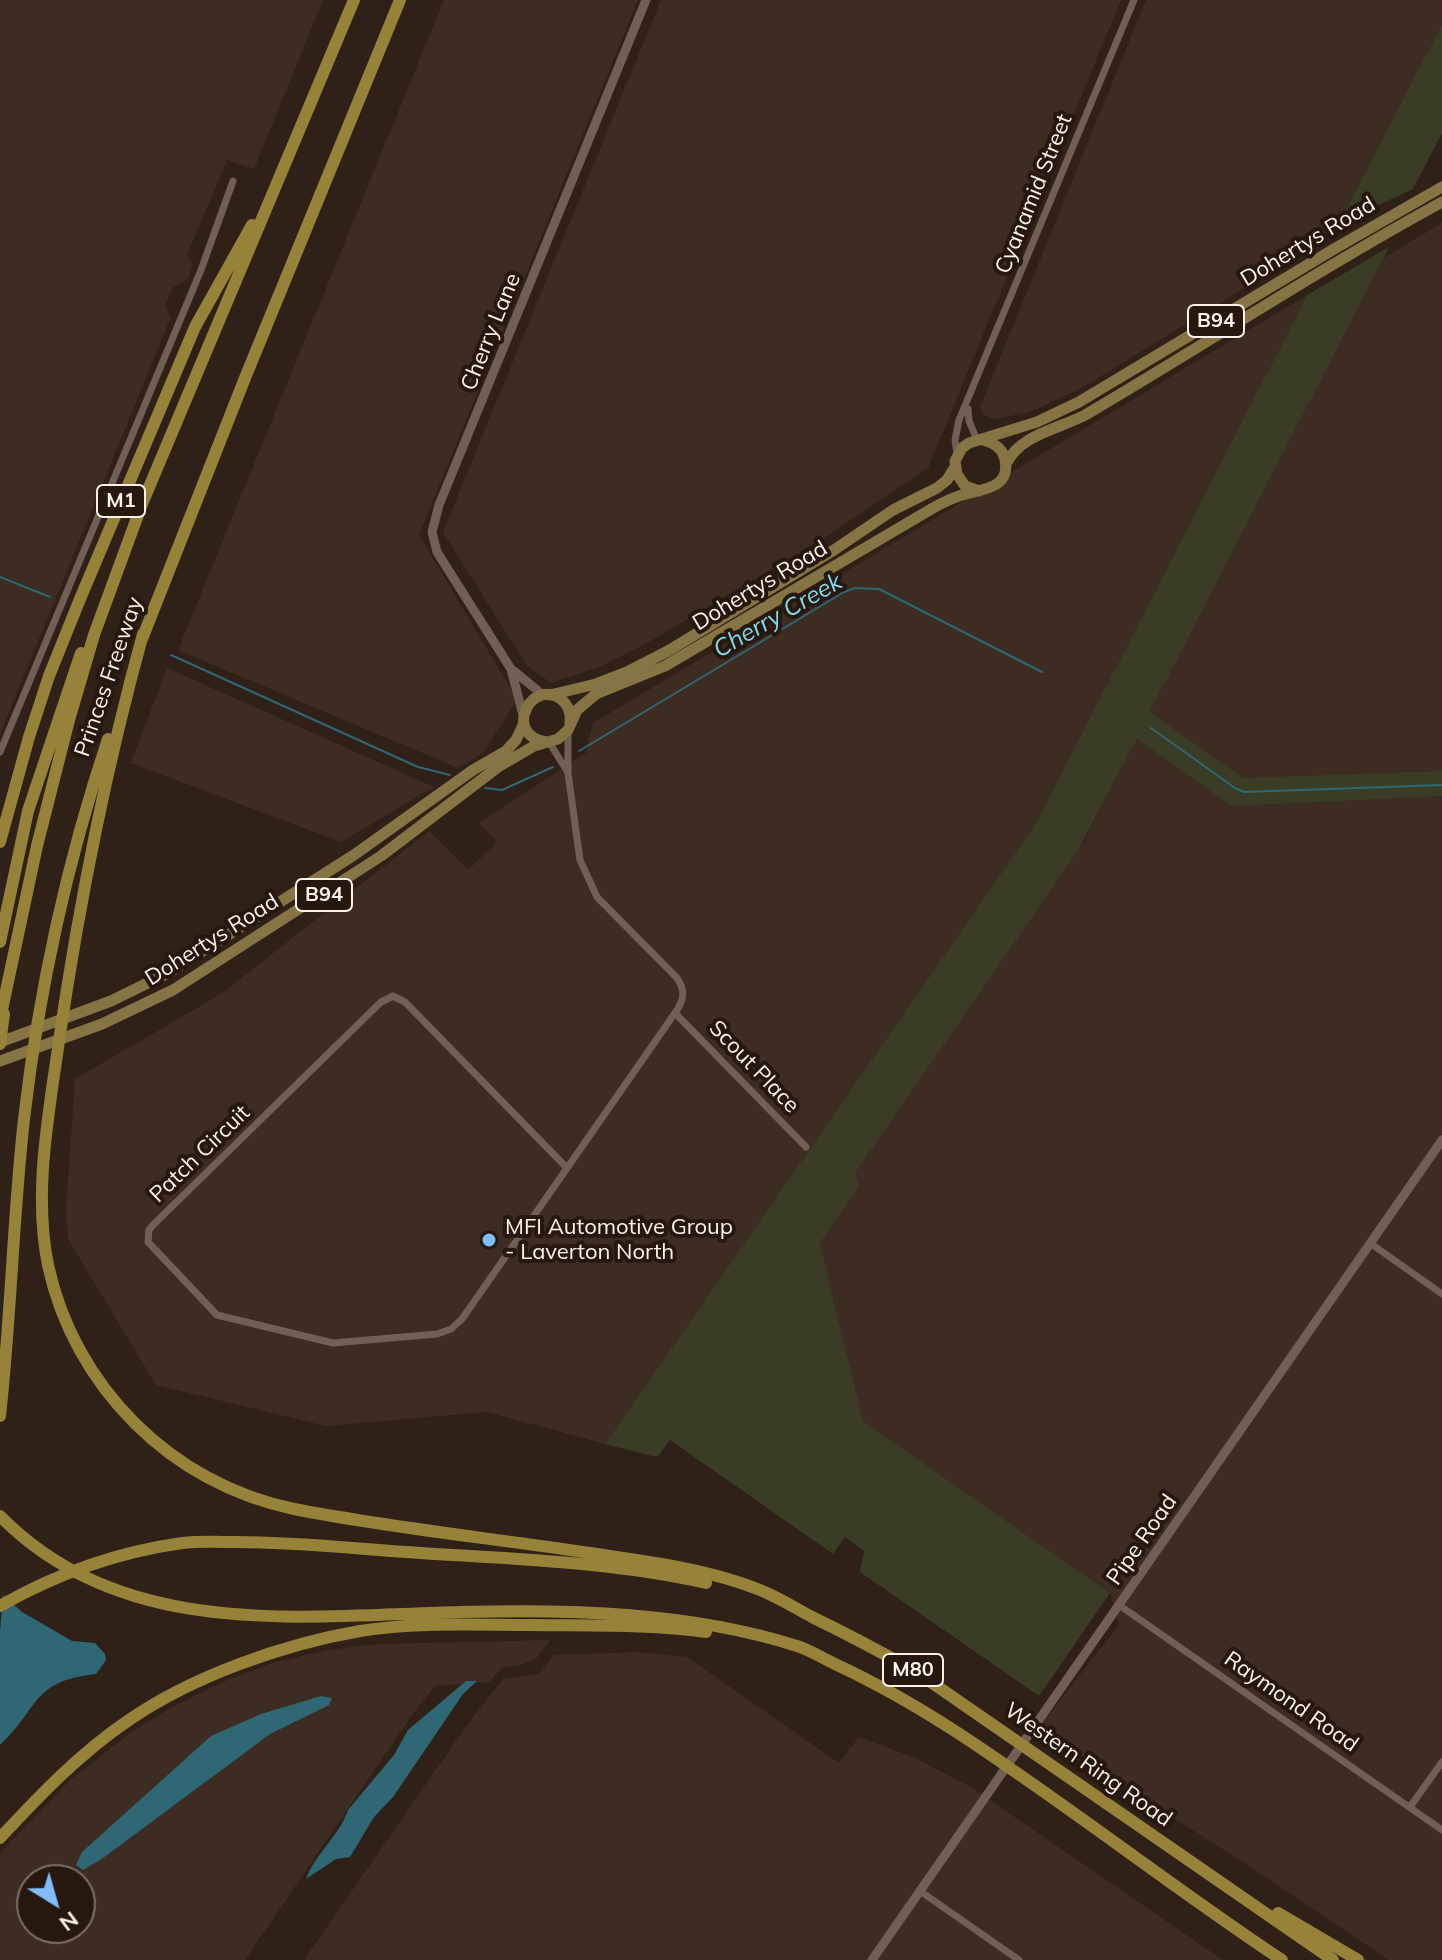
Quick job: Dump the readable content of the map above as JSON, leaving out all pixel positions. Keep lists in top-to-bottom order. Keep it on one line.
{"streets":{"highway":["M1","Princes Freeway","M80","Western Ring Road"],"main road":["Dohertys Road","B94"],"street":["Cyanamid Street","Cherry Lane","Scout Place","Patch Circuit","Pipe Road","Raymond Road"]},"crossings":[["Cyanamid Street","Dohertys Road"],["Cyanamid Street","B94"],["Dohertys Road","B94"],["Dohertys Road","Cherry Lane"],["Dohertys Road","M1"],["B94","Cherry Lane"],["M1","Princes Freeway"],["Scout Place","Patch Circuit"],["Pipe Road","Raymond Road"]],"water":["Cherry Creek"],"places":["MFI Automotive Group - Laverton North"],"north":"bottom right"}
